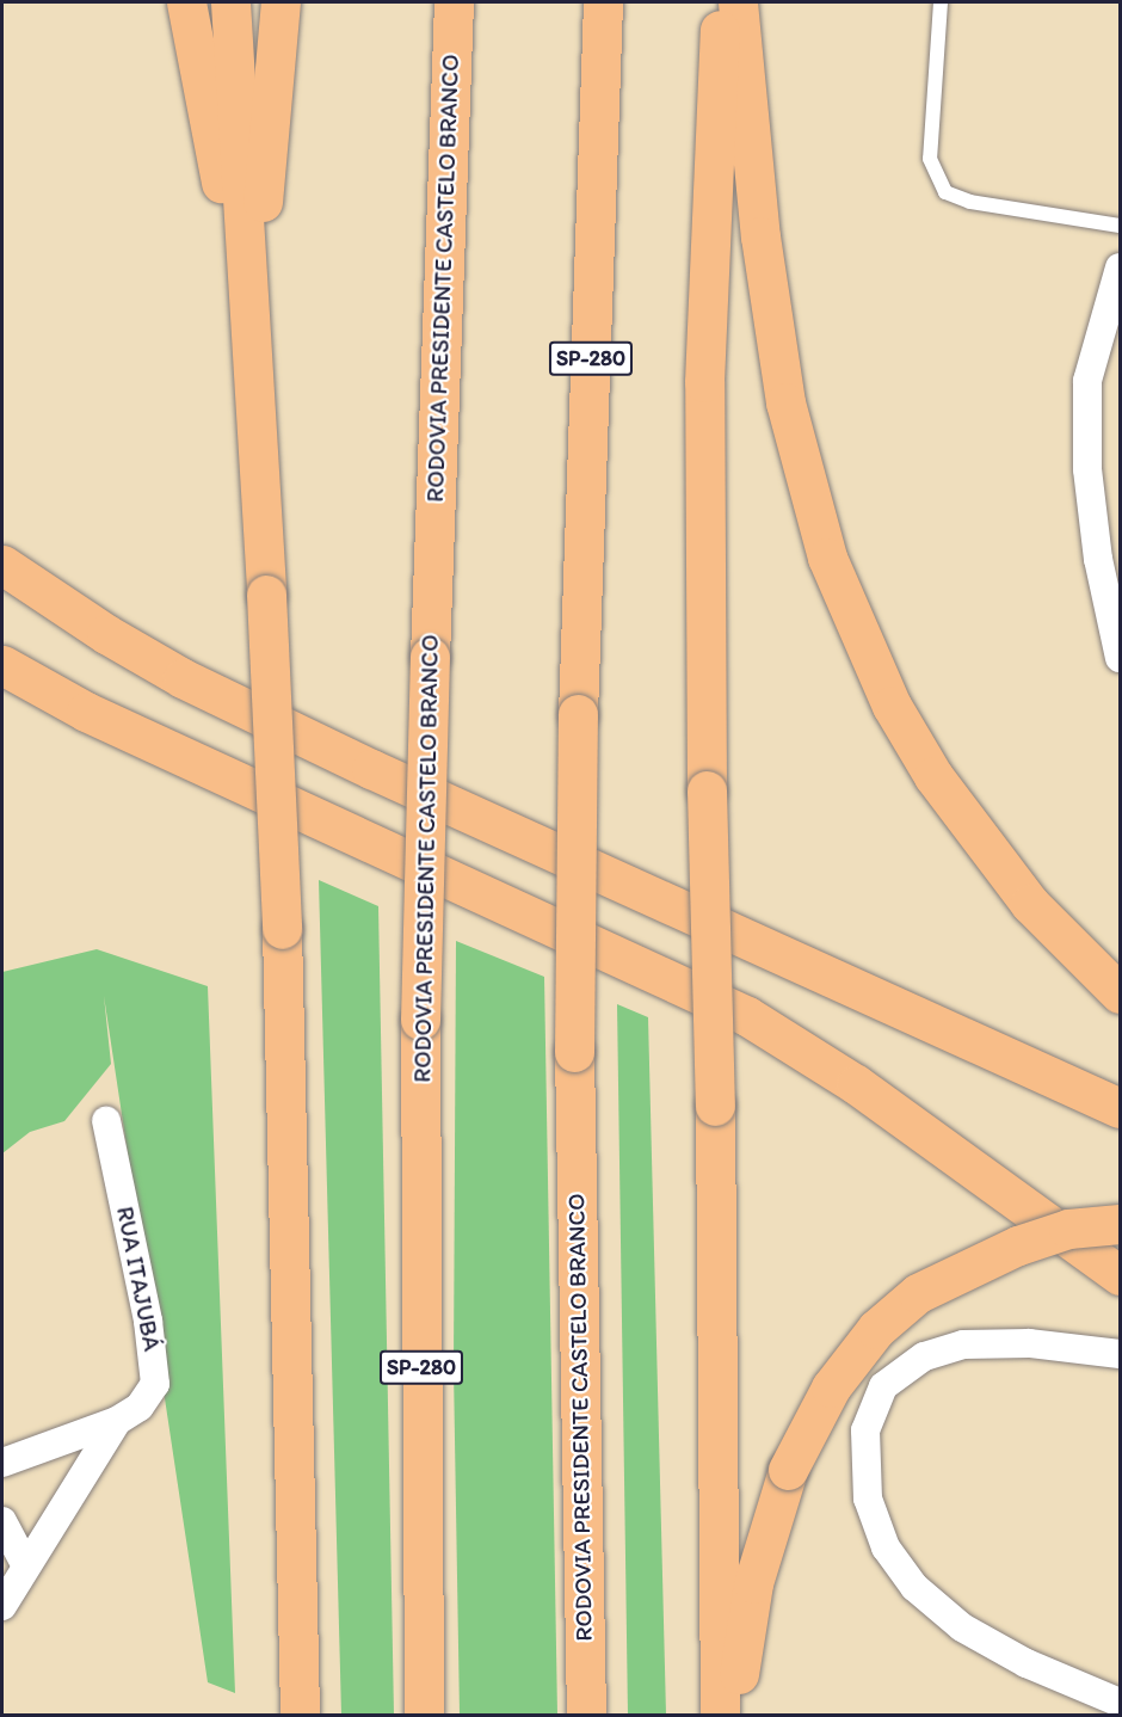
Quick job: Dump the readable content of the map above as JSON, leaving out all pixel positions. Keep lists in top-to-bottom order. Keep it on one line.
{"streets":{"highway":["RODOVIA PRESIDENTE CASTELO BRANCO","SP-280"],"street":["RUA ITAJUBÁ"]}}
